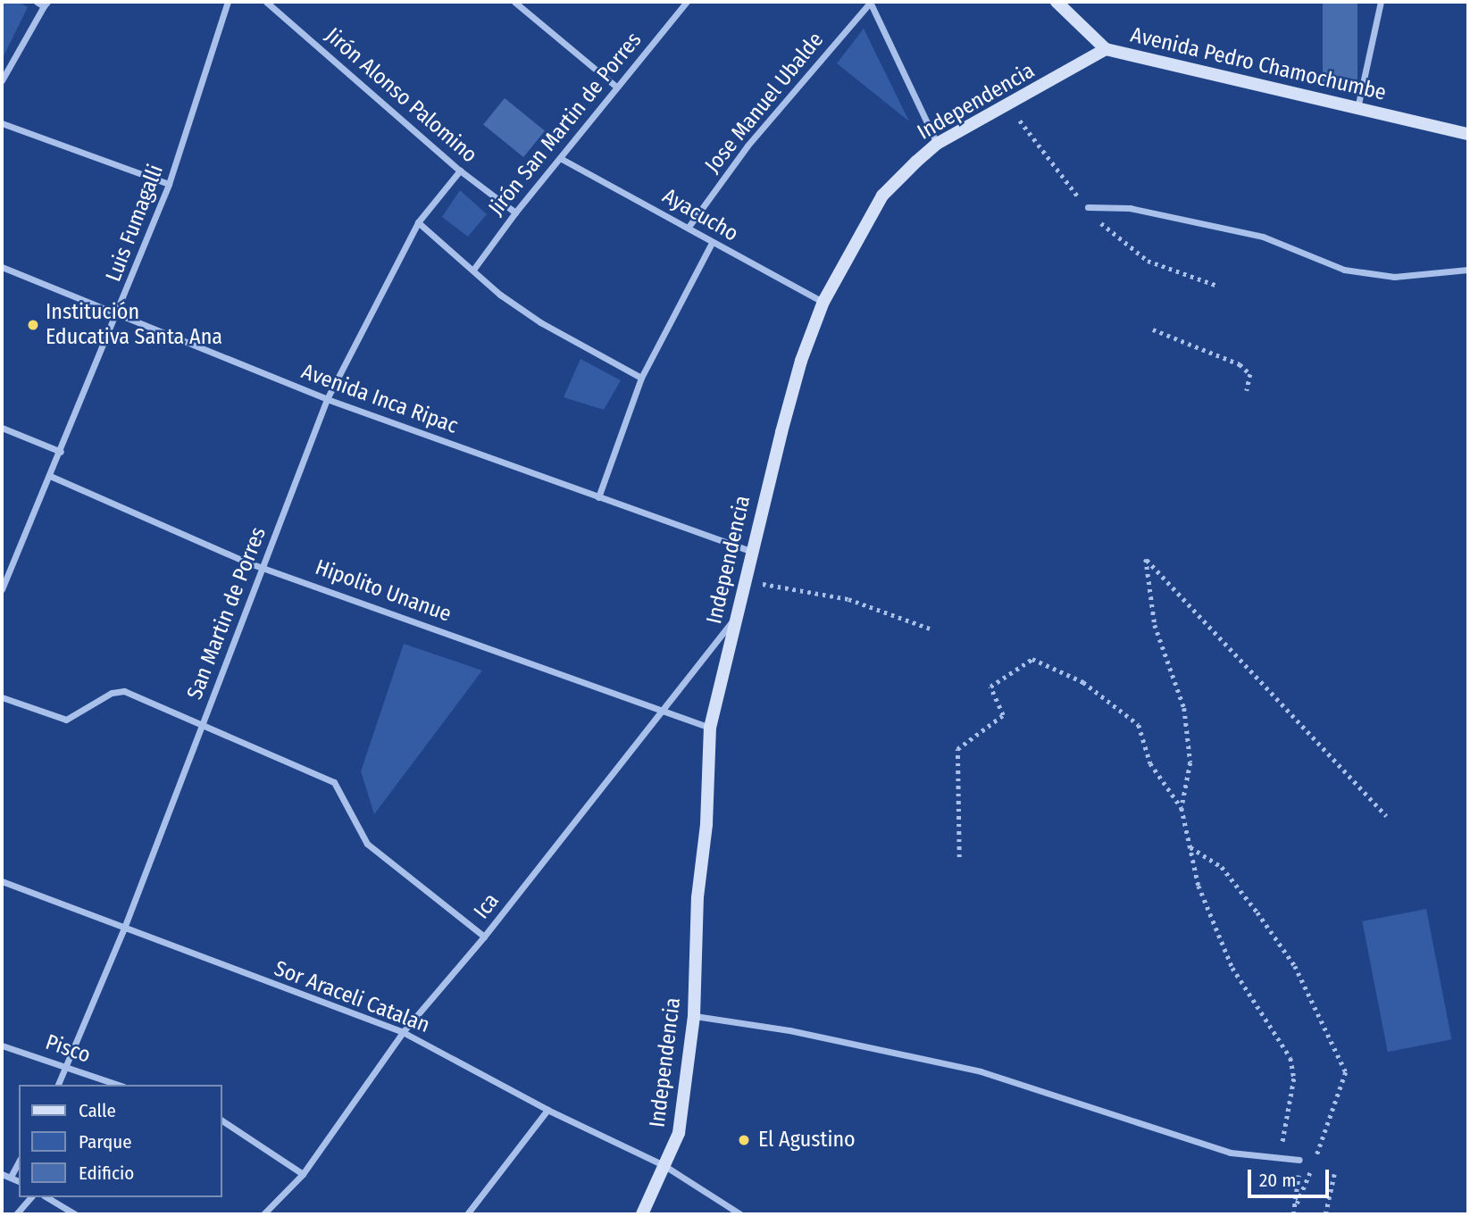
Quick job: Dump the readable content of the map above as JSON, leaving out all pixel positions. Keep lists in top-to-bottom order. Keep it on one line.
{"streets":{"street":["Avenida Pedro Chamochumbe","Jirón Alonso Palomino","Independencia","Jose Manuel Ubalde","Jirón San Martin de Porres","Ayacucho","Luis Fumagalli","Avenida Inca Ripac","Hipolito Unanue","San Martin de Porres","Ica","Sor Araceli Catalan","Pisco"]},"crossings":[["Avenida Pedro Chamochumbe","Independencia"],["Jirón Alonso Palomino","Jirón San Martin de Porres"],["Jirón Alonso Palomino","San Martin de Porres"],["Independencia","Ayacucho"],["Independencia","Avenida Inca Ripac"],["Independencia","Hipolito Unanue"],["Independencia","Ica"],["Independencia","Sor Araceli Catalan"],["Jose Manuel Ubalde","Ayacucho"],["Jirón San Martin de Porres","Ayacucho"],["Luis Fumagalli","Avenida Inca Ripac"],["Luis Fumagalli","Hipolito Unanue"],["Avenida Inca Ripac","San Martin de Porres"],["Hipolito Unanue","San Martin de Porres"],["Hipolito Unanue","Ica"],["San Martin de Porres","Sor Araceli Catalan"],["San Martin de Porres","Pisco"],["Ica","Sor Araceli Catalan"]],"places":["Institución Educativa Santa Ana","El Agustino"],"legend":["Calle","Parque","Edificio"],"scale_bar":"20 m"}
